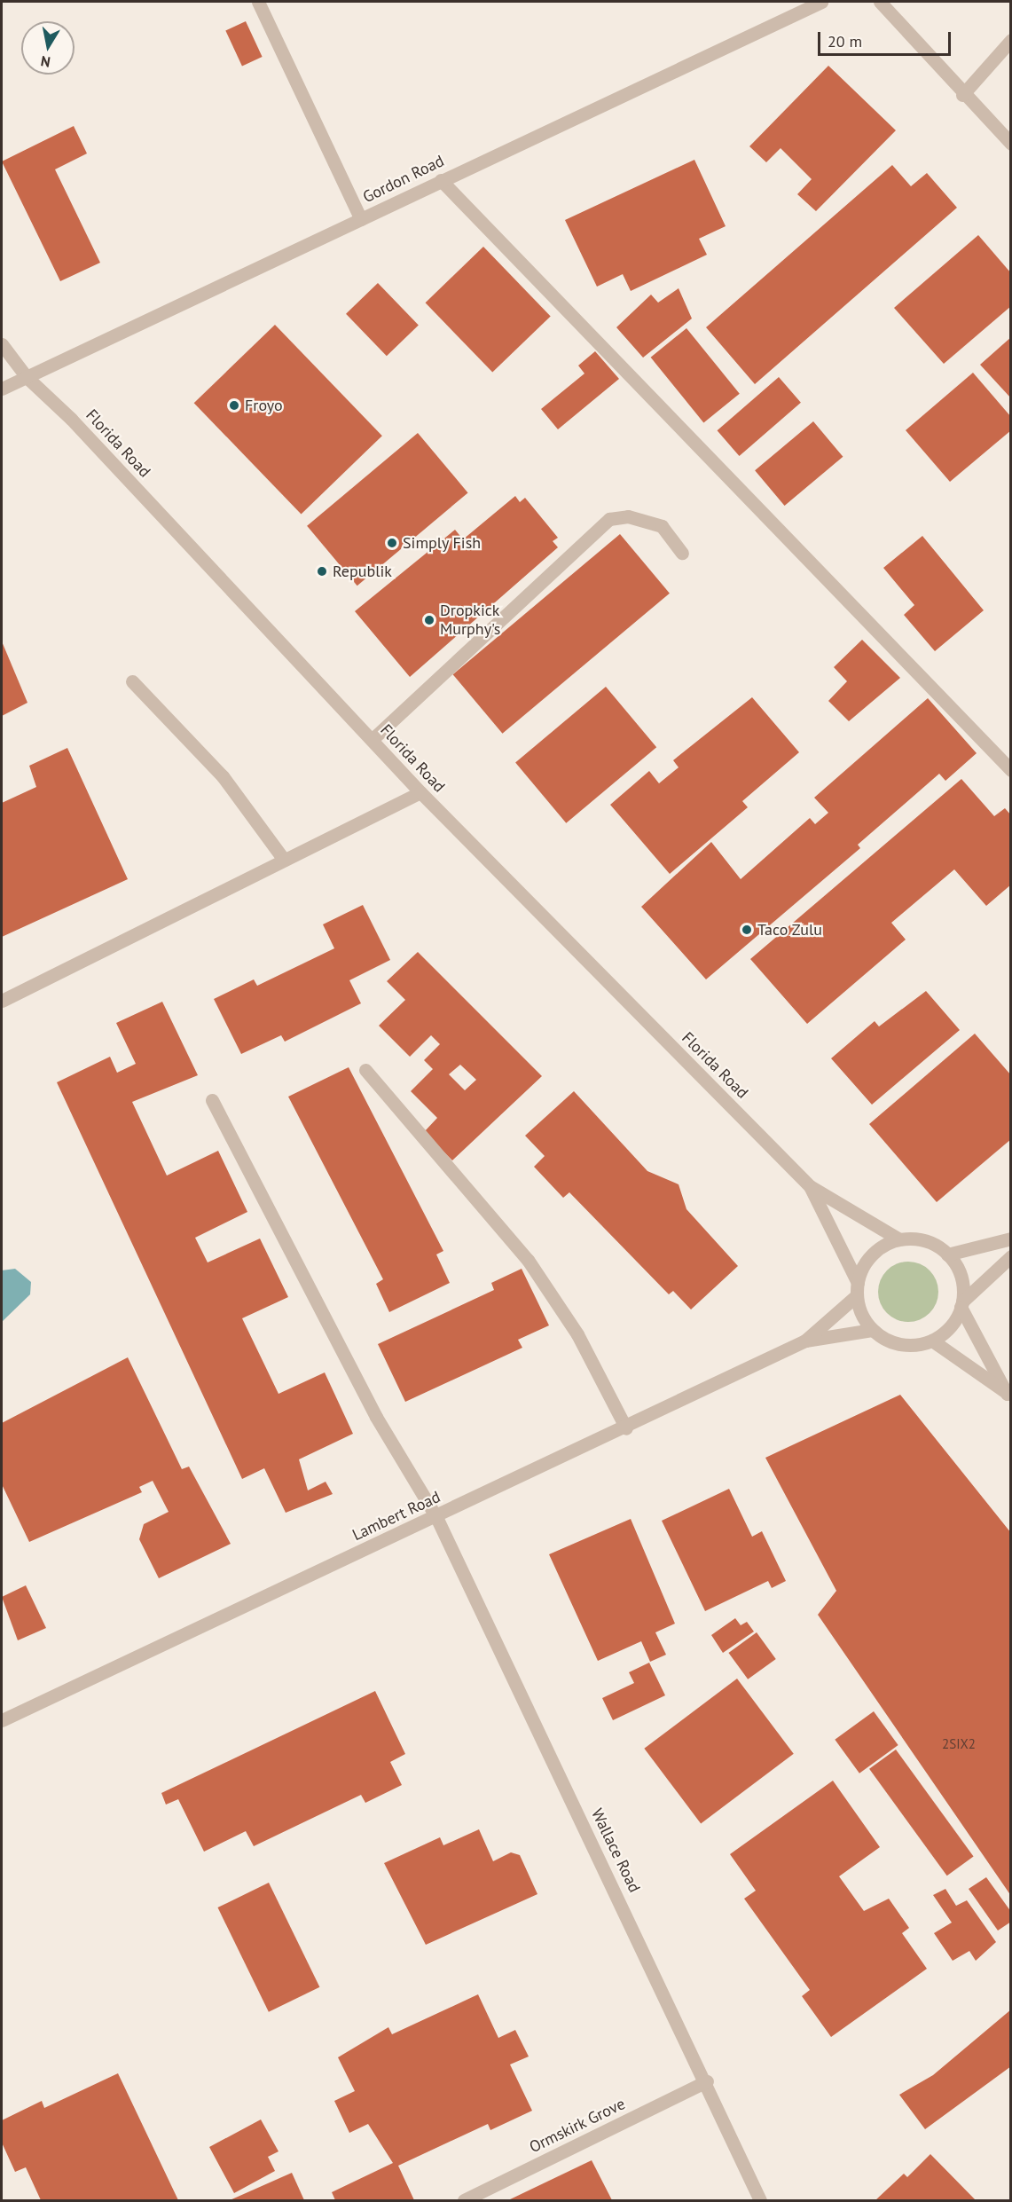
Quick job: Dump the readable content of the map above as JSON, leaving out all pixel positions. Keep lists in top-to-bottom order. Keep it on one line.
{"streets":{"street":["Gordon Road","Florida Road","Lambert Road","Wallace Road","Ormskirk Grove"]},"crossings":[["Gordon Road","Florida Road"],["Florida Road","Lambert Road"],["Lambert Road","Wallace Road"],["Wallace Road","Ormskirk Grove"]],"places":["Froyo","Simply Fish","Republik","Dropkick Murphy's","Taco Zulu"],"house_numbers":["2SIX2"],"scale_bar":"20 m","north":"bottom"}
